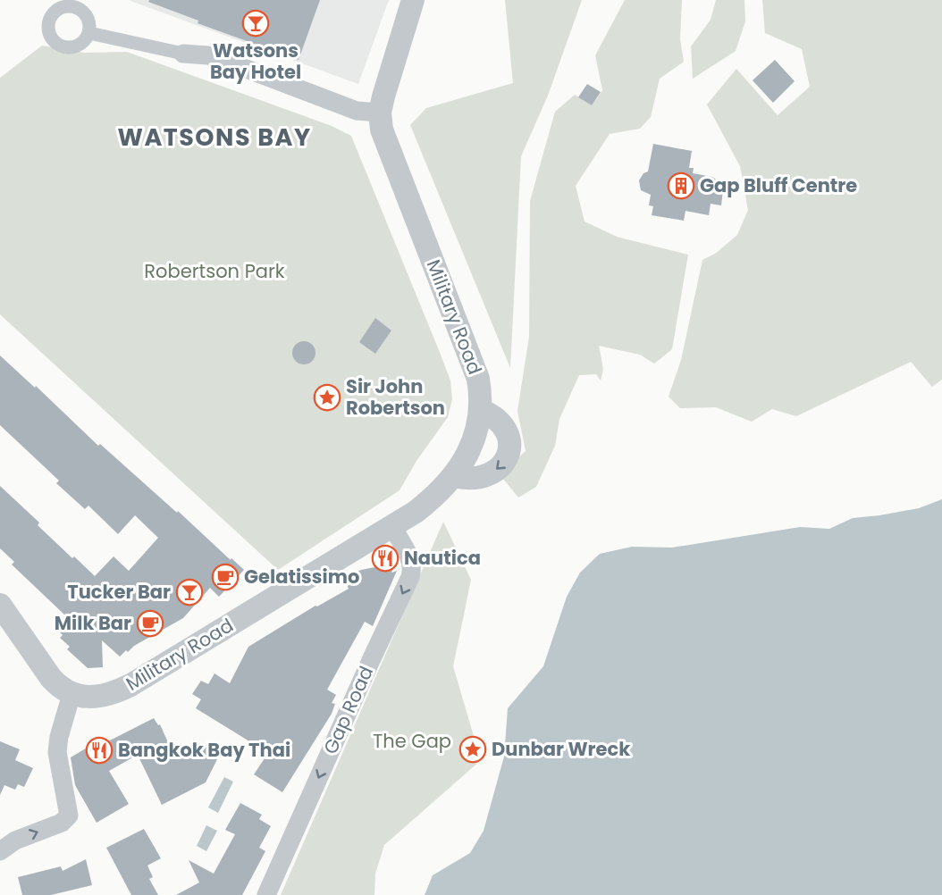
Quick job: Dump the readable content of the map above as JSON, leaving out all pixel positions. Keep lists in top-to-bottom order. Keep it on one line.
{"streets":{"street":["Military Road","Gap Road"]},"crossings":[["Military Road","Gap Road"]],"one_way":["Gap Road"],"districts":["WATSONS BAY"],"parks":["Robertson Park","The Gap"],"places":{"bar":["Watsons Bay Hotel","Tucker Bar"],"building":["Gap Bluff Centre"],"place":["Sir John Robertson","Dunbar Wreck"],"restaurant":["Nautica","Bangkok Bay Thai"],"cafe":["Gelatissimo","Milk Bar"]}}
